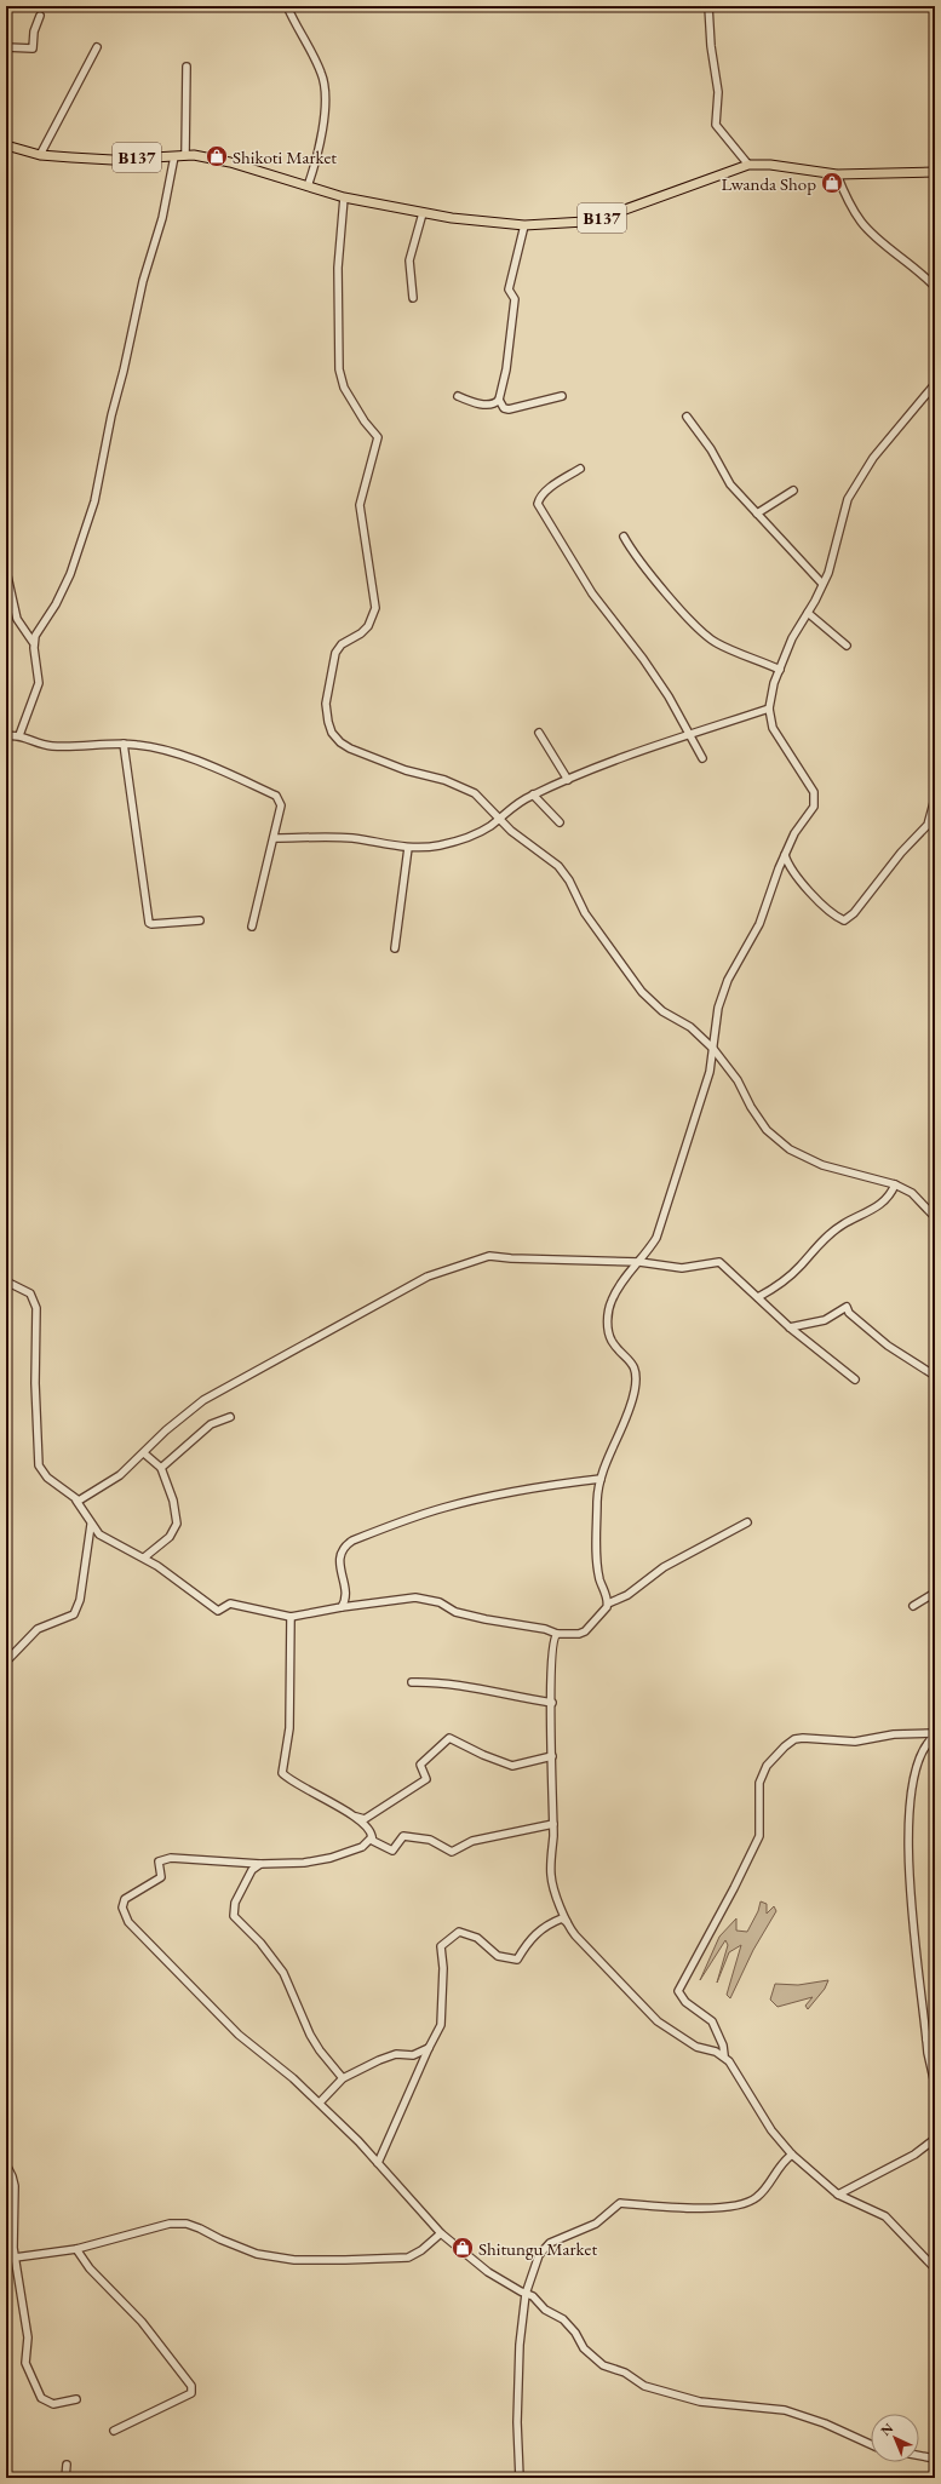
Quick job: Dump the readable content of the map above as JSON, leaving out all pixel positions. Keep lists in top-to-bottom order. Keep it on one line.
{"streets":{"main road":["B137"]},"places":{"shop":["Shikoti Market","Lwanda Shop","Shitungu Market"]},"north":"top left"}
